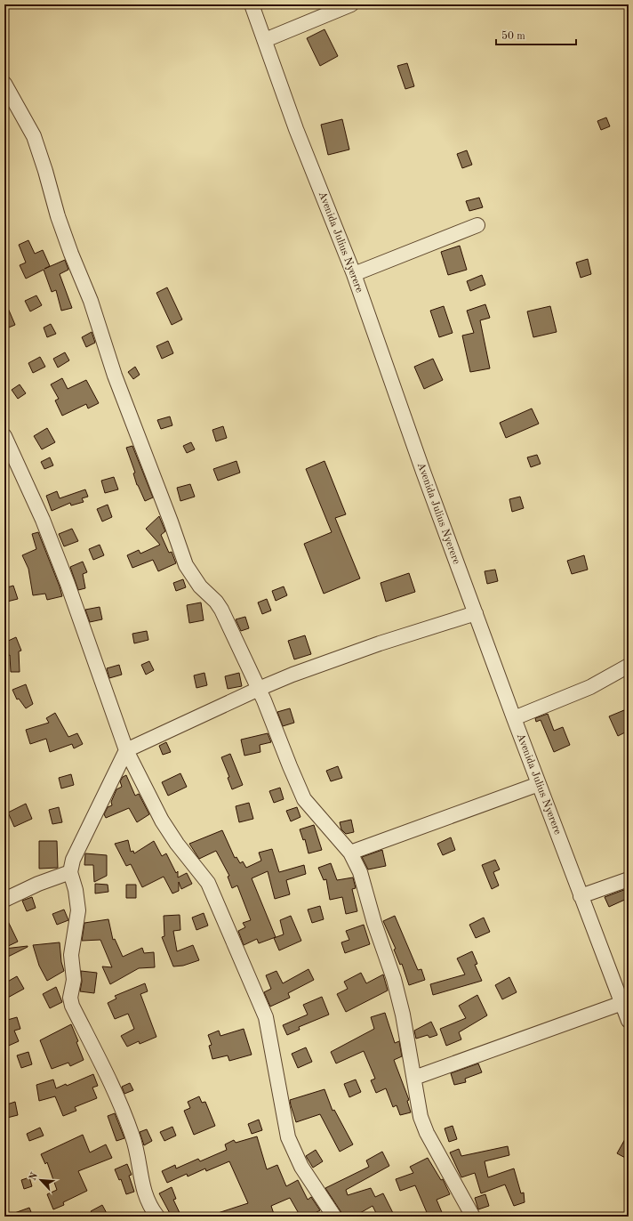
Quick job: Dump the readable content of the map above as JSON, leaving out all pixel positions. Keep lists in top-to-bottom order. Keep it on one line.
{"streets":{"street":["Avenida Julius Nyerere"]},"scale_bar":"50 m","north":"top left"}
